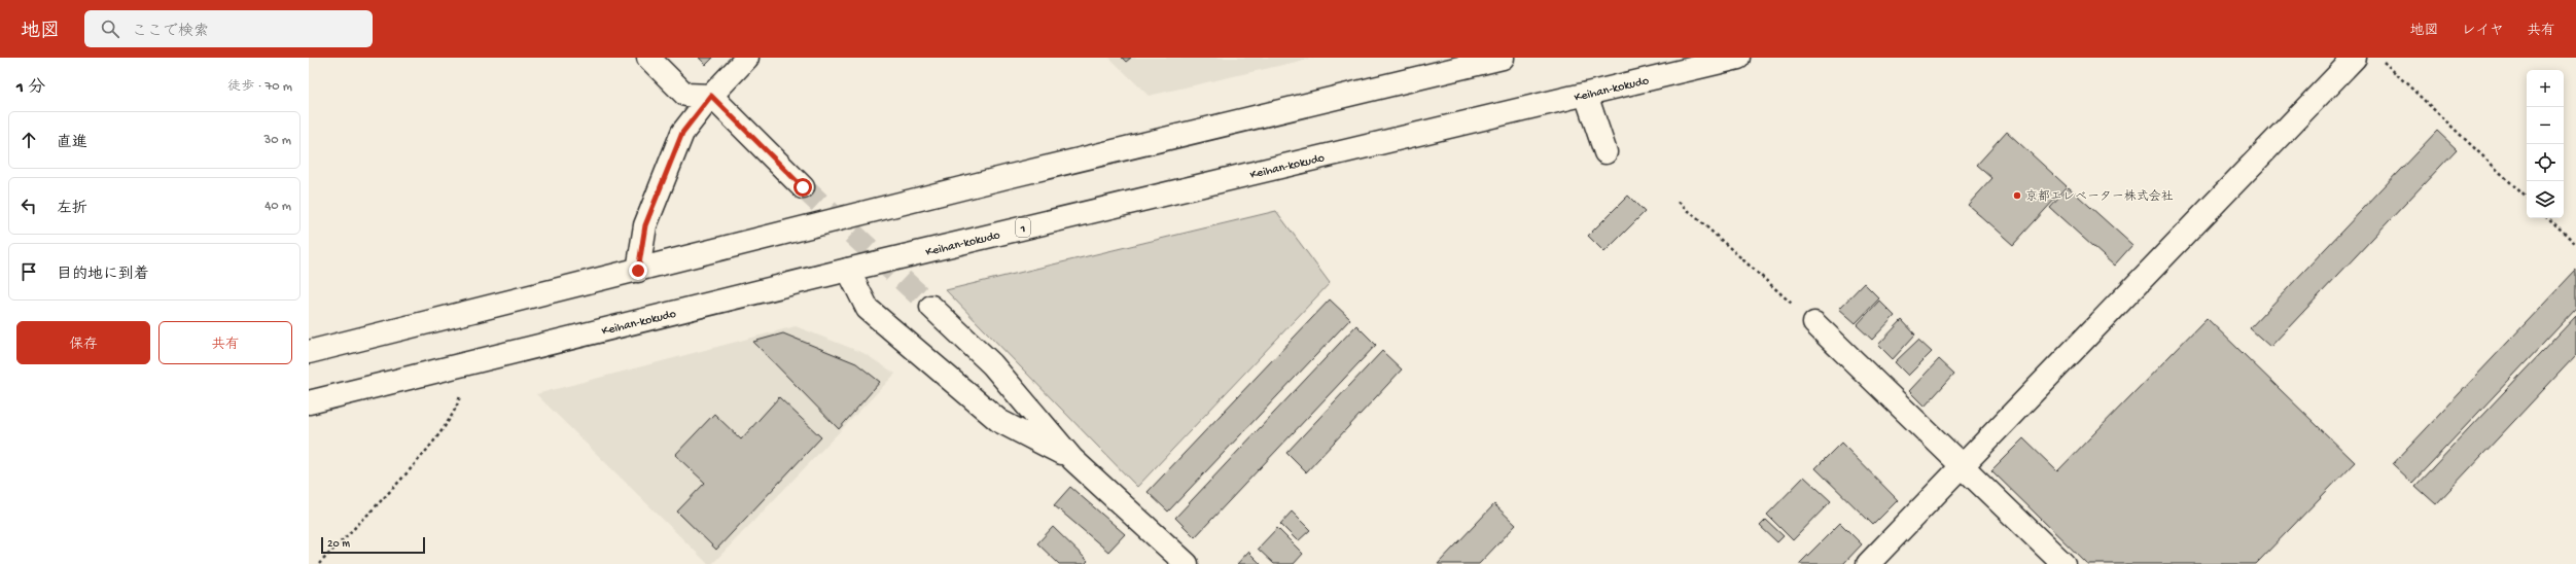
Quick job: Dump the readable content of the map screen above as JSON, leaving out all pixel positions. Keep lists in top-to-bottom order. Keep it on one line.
{"streets":{"main road":["Keihan-kokudo","1"]},"places":["京都エレベーター株式会社"],"scale_bar":"20 m","page":{"header":"地図","search":"ここで検索","nav":["地図","レイヤ","共有"],"heading":["1 分","徒歩 · 70 m"],"map_buttons":["+","−"],"list":[["直進","30 m"],["左折","40 m"],"目的地に到着"],"buttons":["保存","共有"],"scale":"20 m"}}
